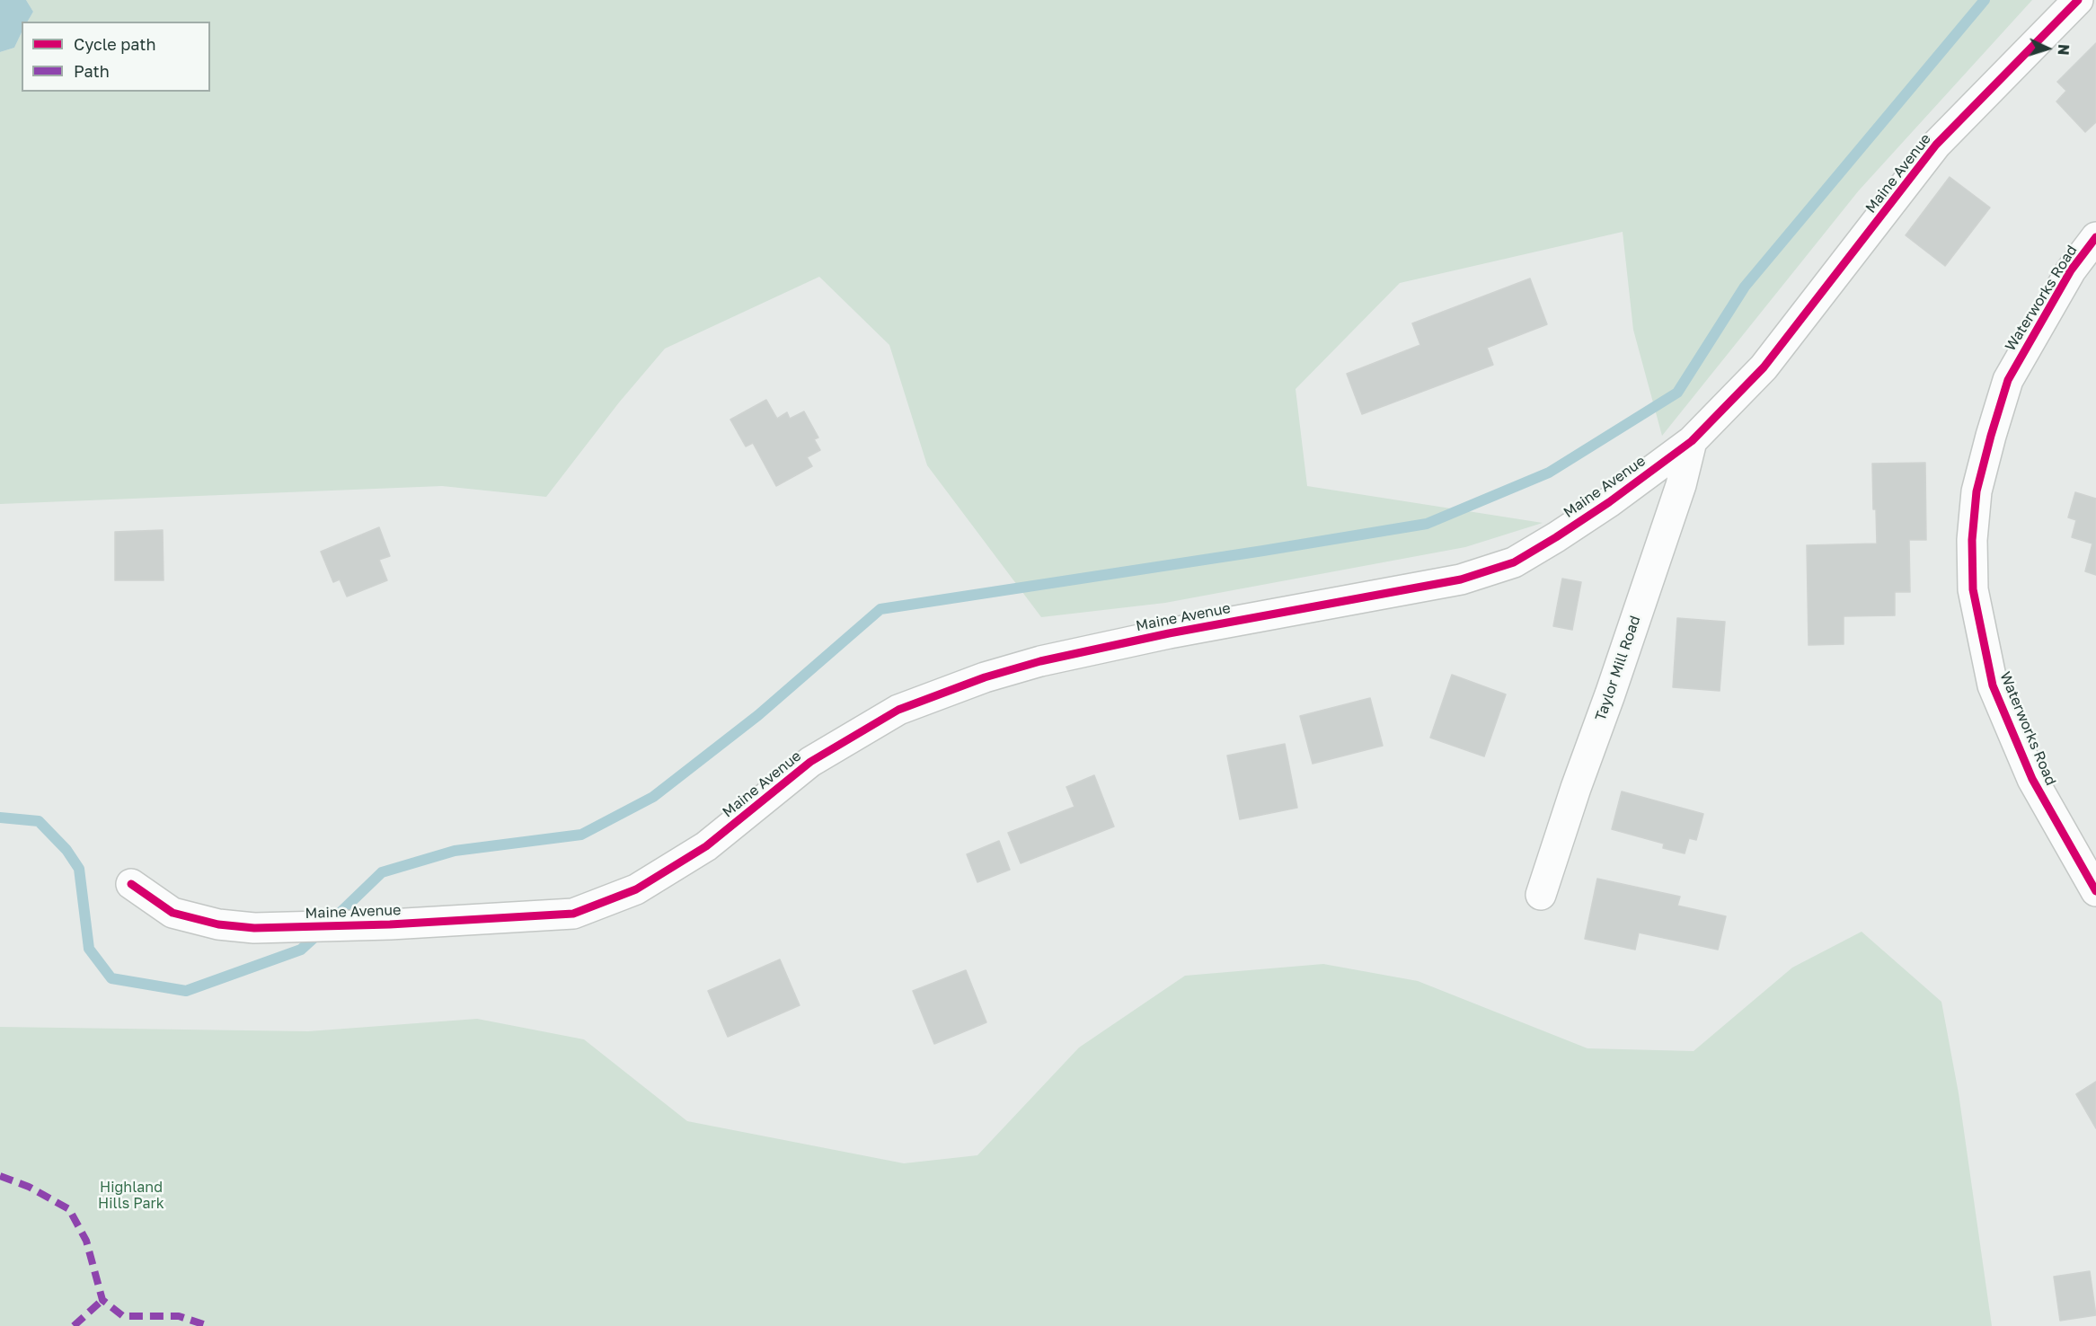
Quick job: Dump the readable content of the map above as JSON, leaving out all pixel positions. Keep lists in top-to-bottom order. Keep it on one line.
{"streets":{"street":["Maine Avenue","Waterworks Road","Taylor Mill Road"]},"crossings":[["Maine Avenue","Taylor Mill Road"]],"parks":["Highland Hills Park"],"legend":["Cycle path","Path"],"north":"right"}
